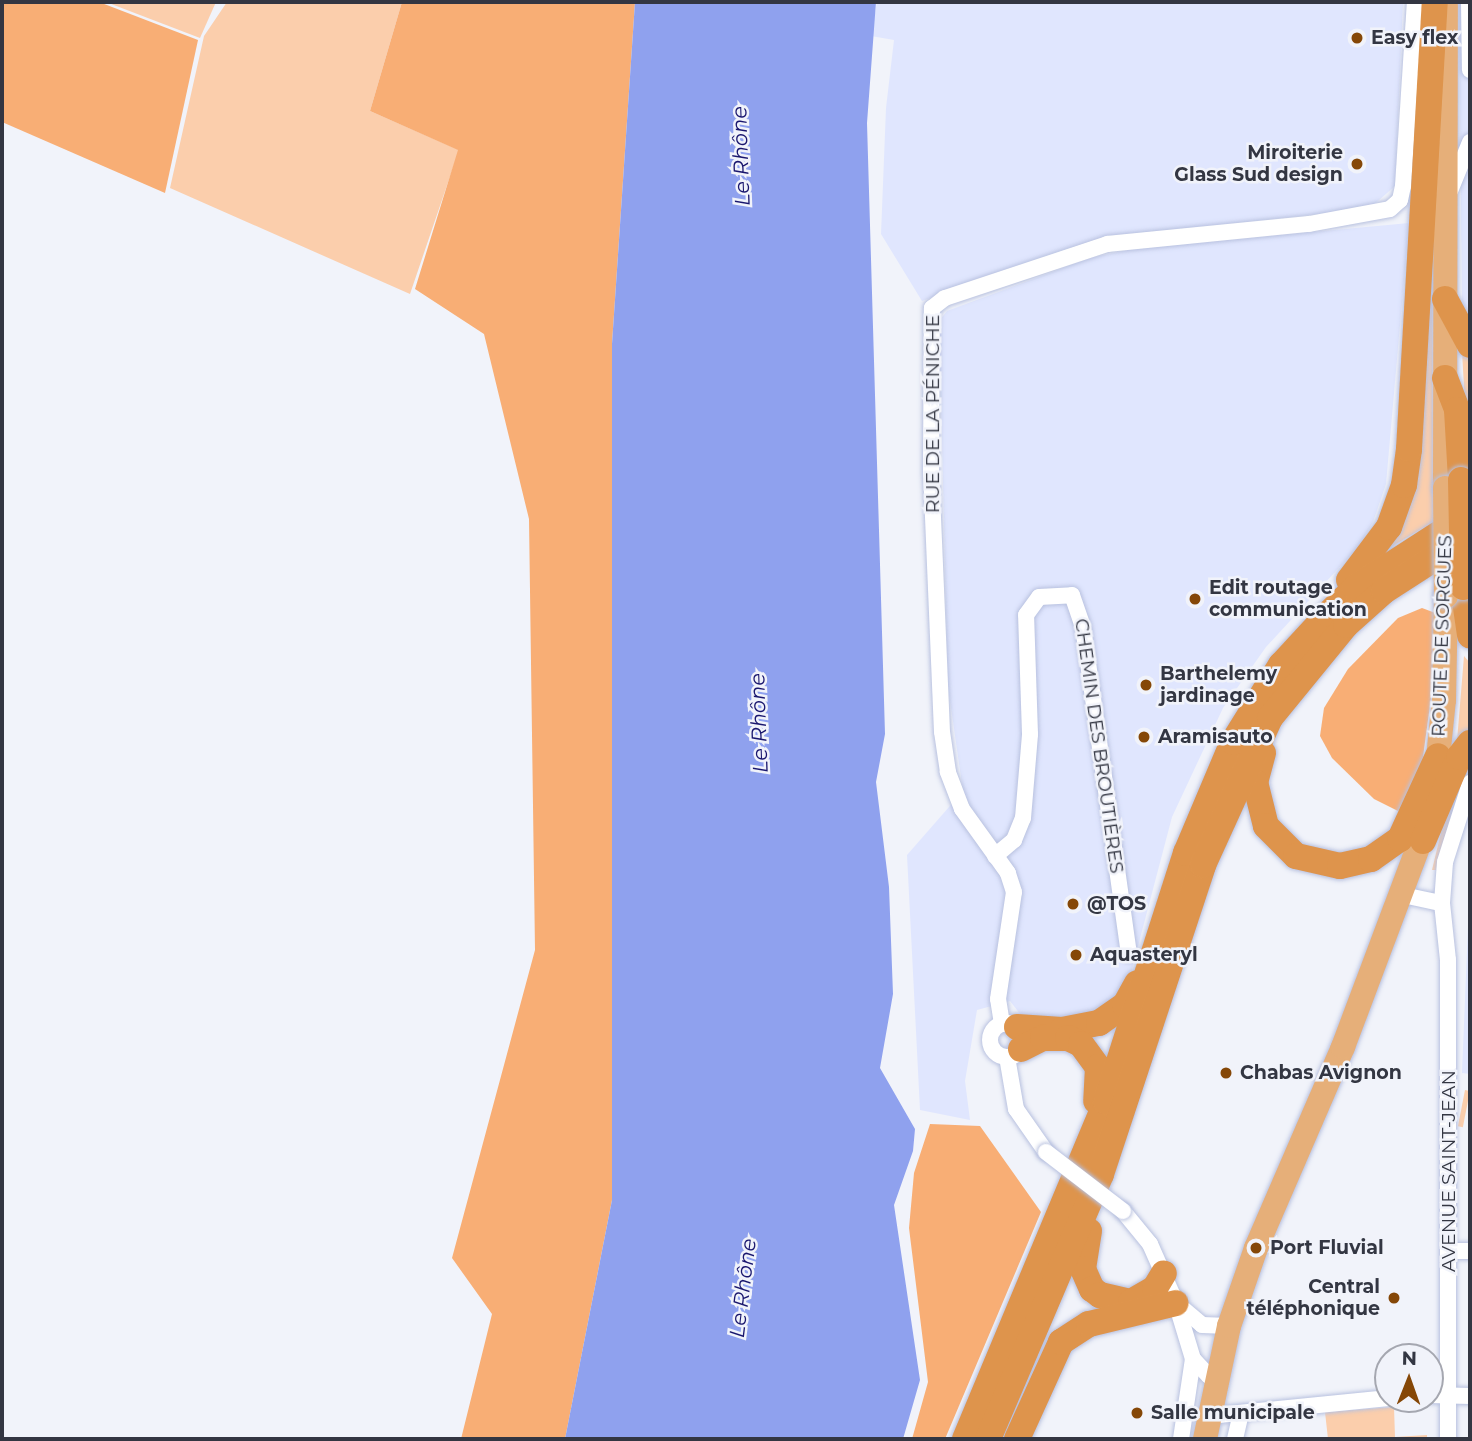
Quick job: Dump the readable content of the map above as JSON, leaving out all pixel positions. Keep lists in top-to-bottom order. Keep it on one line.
{"streets":{"main road":["ROUTE DE SORGUES"],"street":["RUE DE LA PÉNICHE","CHEMIN DES BROUTIÈRES","AVENUE SAINT-JEAN"]},"crossings":[["RUE DE LA PÉNICHE","CHEMIN DES BROUTIÈRES"]],"water":["Le Rhône"],"places":["Easy flex","Miroiterie Glass Sud design","Edit routage communication","Barthelemy jardinage","Aramisauto","@TOS","Aquasteryl","Chabas Avignon","Port Fluvial","Central téléphonique","Salle municipale"],"north":"top"}
